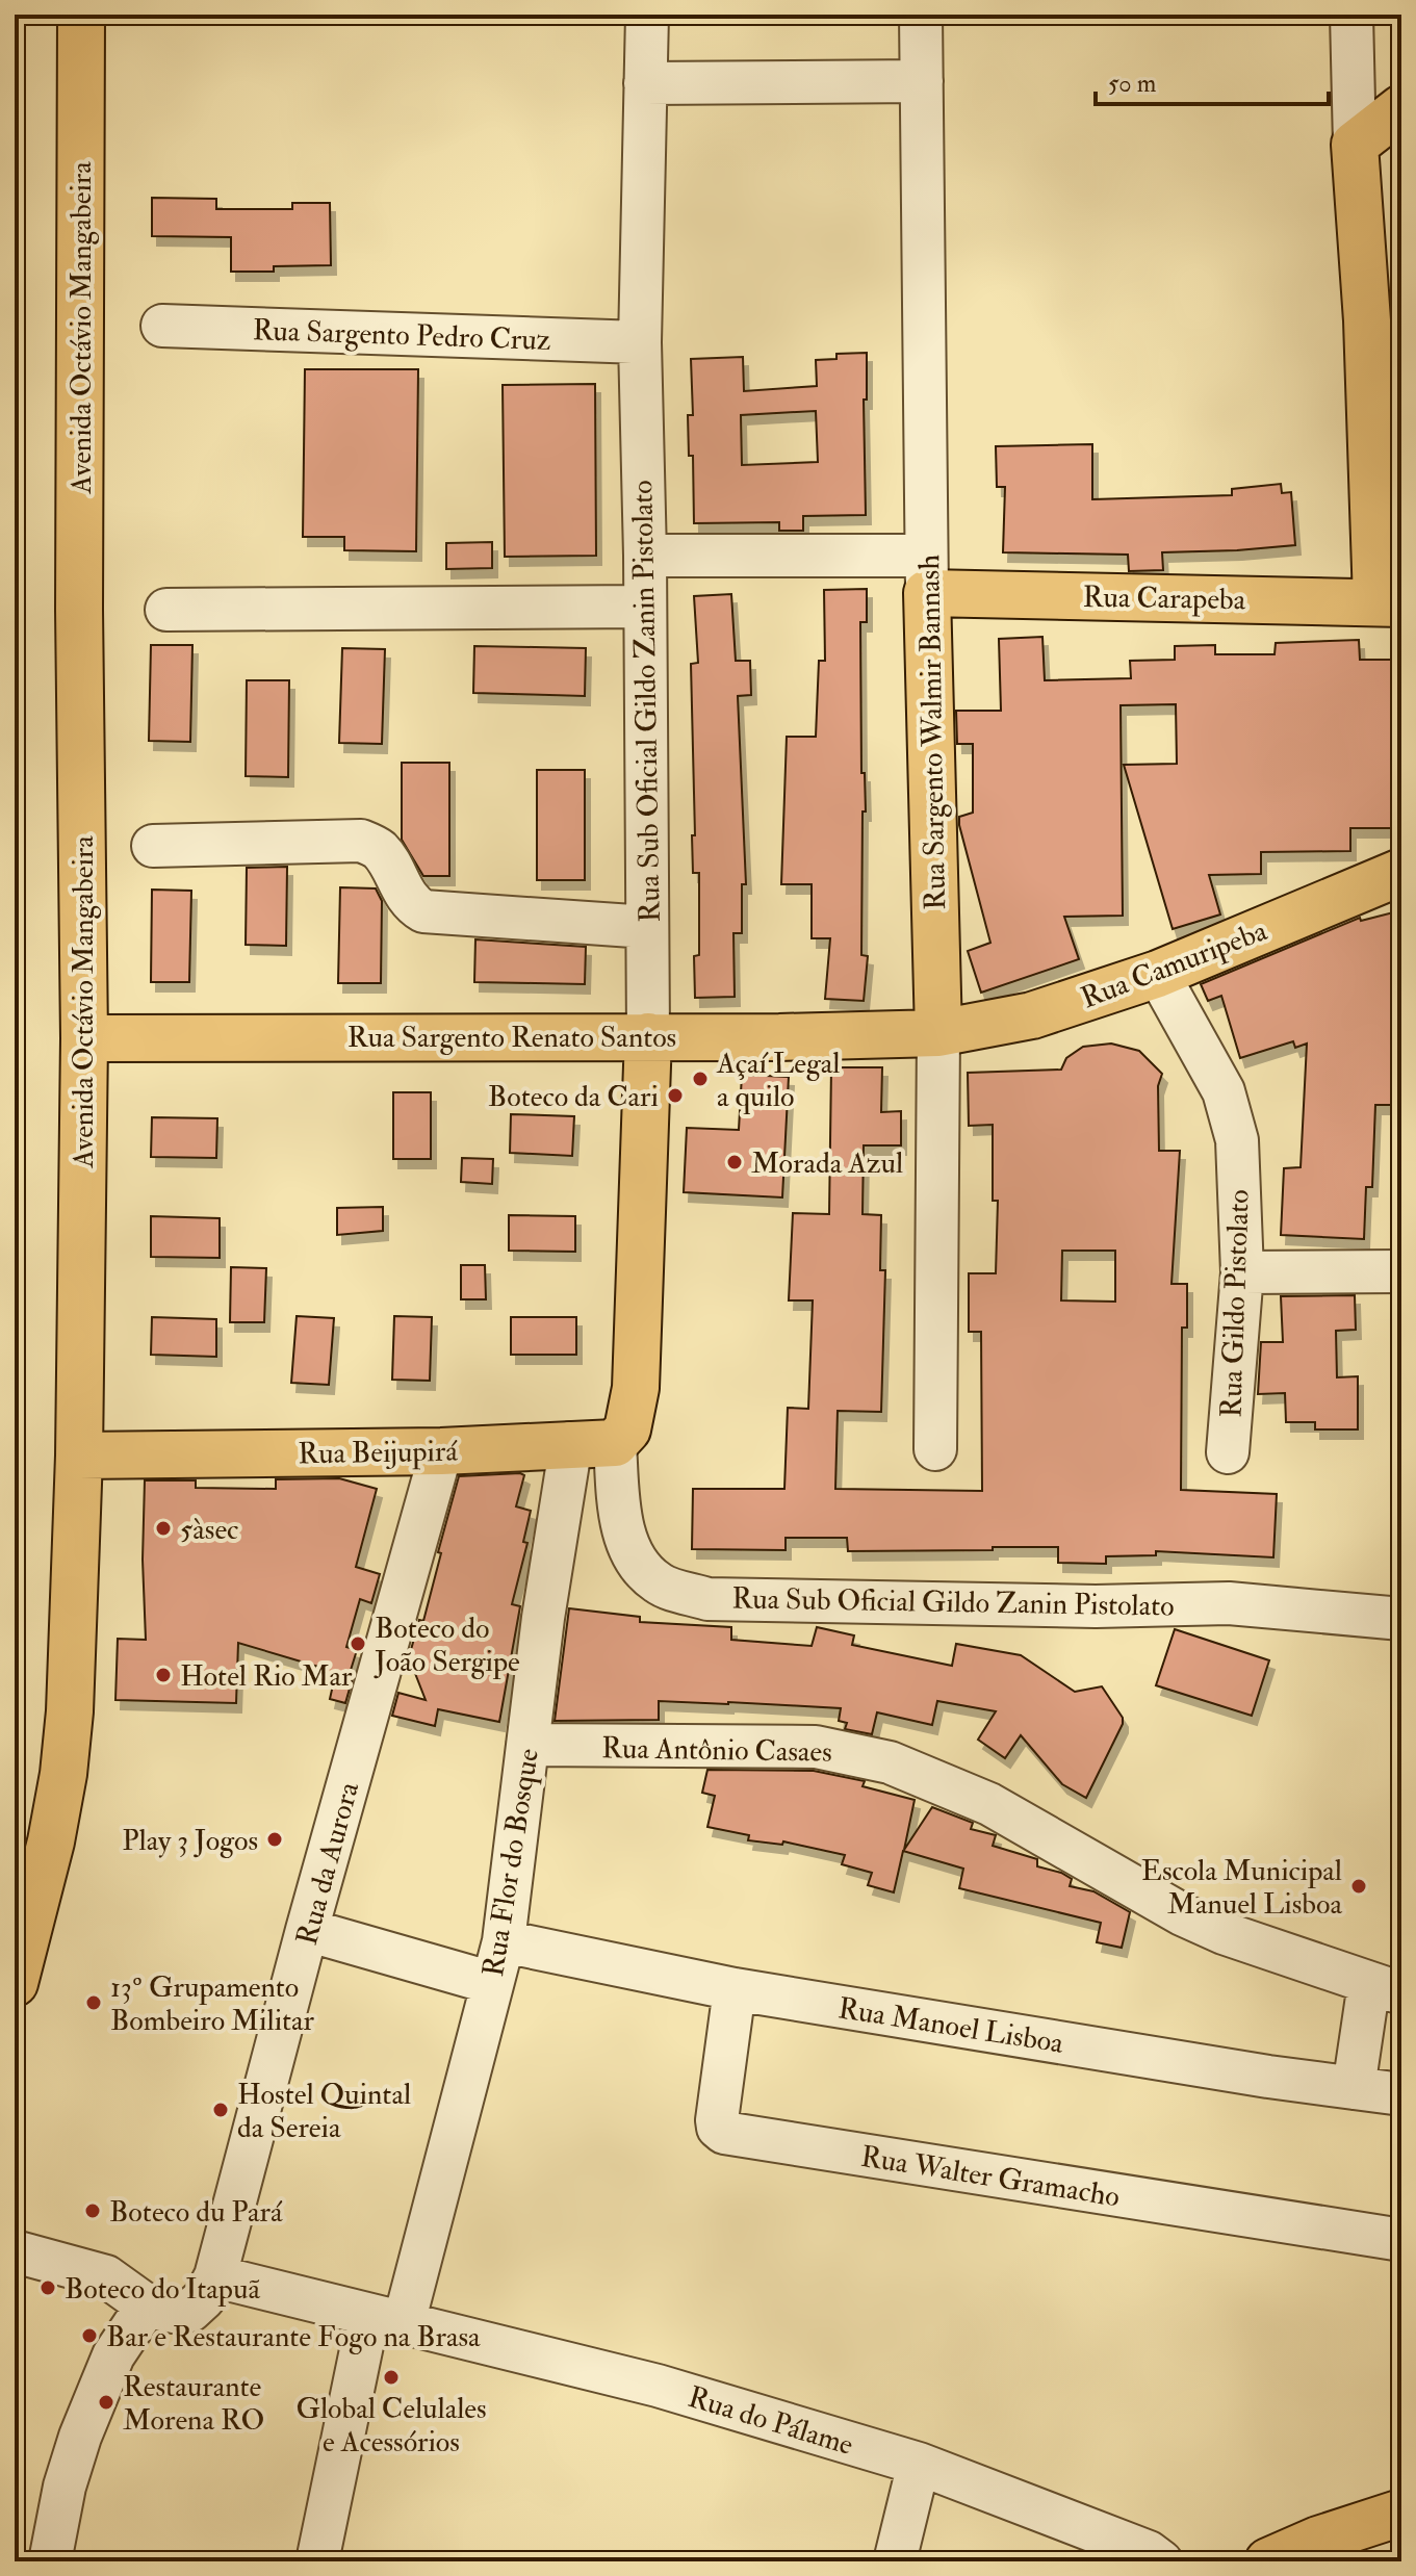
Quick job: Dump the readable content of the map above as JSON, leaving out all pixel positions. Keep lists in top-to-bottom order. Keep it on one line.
{"streets":{"main road":["Avenida Octávio Mangabeira","Rua Carapeba","Rua Sub Oficial Gildo Zanin Pistolato","Rua Sargento Walmir Bannash","Rua Camuripeba","Rua Sargento Renato Santos","Rua Beijupirá"],"street":["Rua Sargento Pedro Cruz","Rua Gildo Pistolato","Rua Antônio Casaes","Rua Flor do Bosque","Rua da Aurora","Rua Manoel Lisboa","Rua Walter Gramacho","Rua do Pálame"]},"crossings":[["Avenida Octávio Mangabeira","Rua Sargento Renato Santos"],["Avenida Octávio Mangabeira","Rua Beijupirá"],["Rua Sargento Pedro Cruz","Rua Sub Oficial Gildo Zanin Pistolato"],["Rua Carapeba","Rua Sub Oficial Gildo Zanin Pistolato"],["Rua Carapeba","Rua Sargento Walmir Bannash"],["Rua Sub Oficial Gildo Zanin Pistolato","Rua Sargento Renato Santos"],["Rua Sub Oficial Gildo Zanin Pistolato","Rua Beijupirá"],["Rua Sub Oficial Gildo Zanin Pistolato","Rua Flor do Bosque"],["Rua Sargento Walmir Bannash","Rua Camuripeba"],["Rua Sargento Walmir Bannash","Rua Sargento Renato Santos"],["Rua Camuripeba","Rua Sargento Renato Santos"],["Rua Camuripeba","Rua Gildo Pistolato"],["Rua Beijupirá","Rua Flor do Bosque"],["Rua Beijupirá","Rua da Aurora"],["Rua Antônio Casaes","Rua Flor do Bosque"],["Rua Flor do Bosque","Rua Manoel Lisboa"],["Rua Flor do Bosque","Rua do Pálame"],["Rua da Aurora","Rua do Pálame"],["Rua Manoel Lisboa","Rua Walter Gramacho"]],"places":["Açaí Legal a quilo","Boteco da Cari","Morada Azul","5àsec","Boteco do João Sergipe","Hotel Rio Mar","Play 3 Jogos","Escola Municipal Manuel Lisboa","13º Grupamento Bombeiro Militar","Hostel Quintal da Sereia","Boteco du Pará","Boteco do Itapuã","Bar e Restaurante Fogo na Brasa","Global Celulales e Acessórios","Restaurante Morena RO"],"scale_bar":"50 m"}
